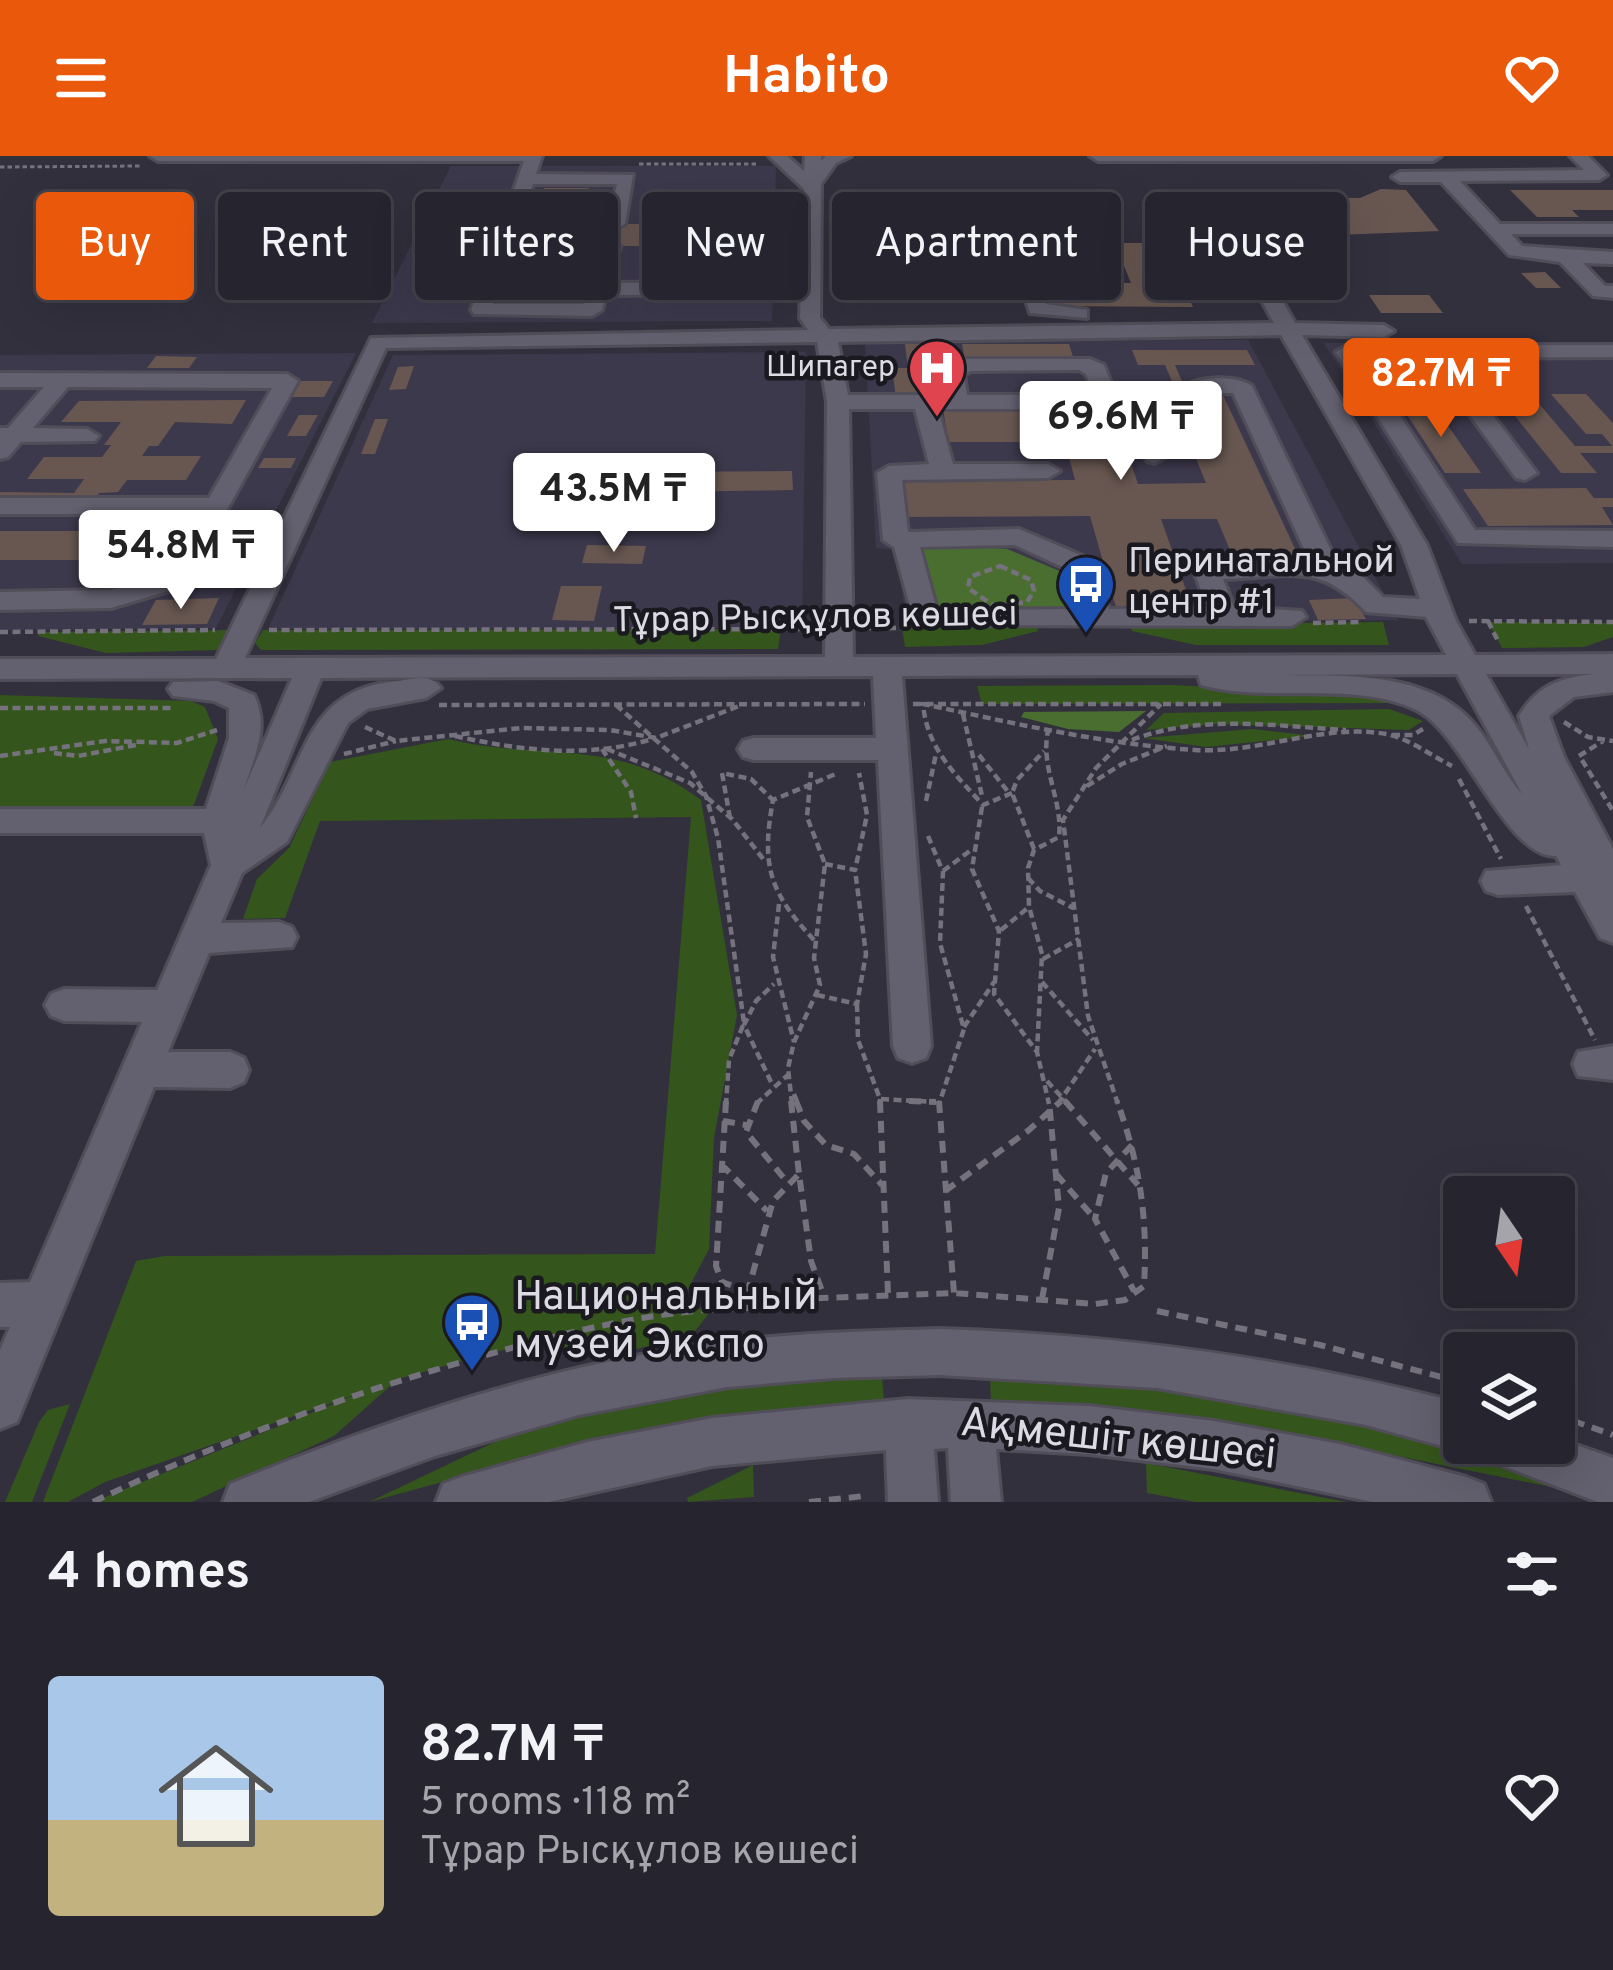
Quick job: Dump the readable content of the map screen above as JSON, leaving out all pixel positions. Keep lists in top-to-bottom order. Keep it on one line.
{"streets":{"street":["Тұрар Рысқұлов көшесі","Ақмешіт көшесі"]},"places":{"hospital":["Шипагер"],"bus stop":["Перинатальной центр #1","Национальный музей Экспо"]},"north":"bottom","page":{"header":"Habito","chip":["Buy","Rent","Filters","New","Apartment","House"],"price":["82.7M ₸","69.6M ₸","43.5M ₸","54.8M ₸"],"heading":"4 homes","list":[{"name":"82.7M ₸","note":"5 rooms · 118 m² · Тұрар Рысқұлов көшесі"}]}}
